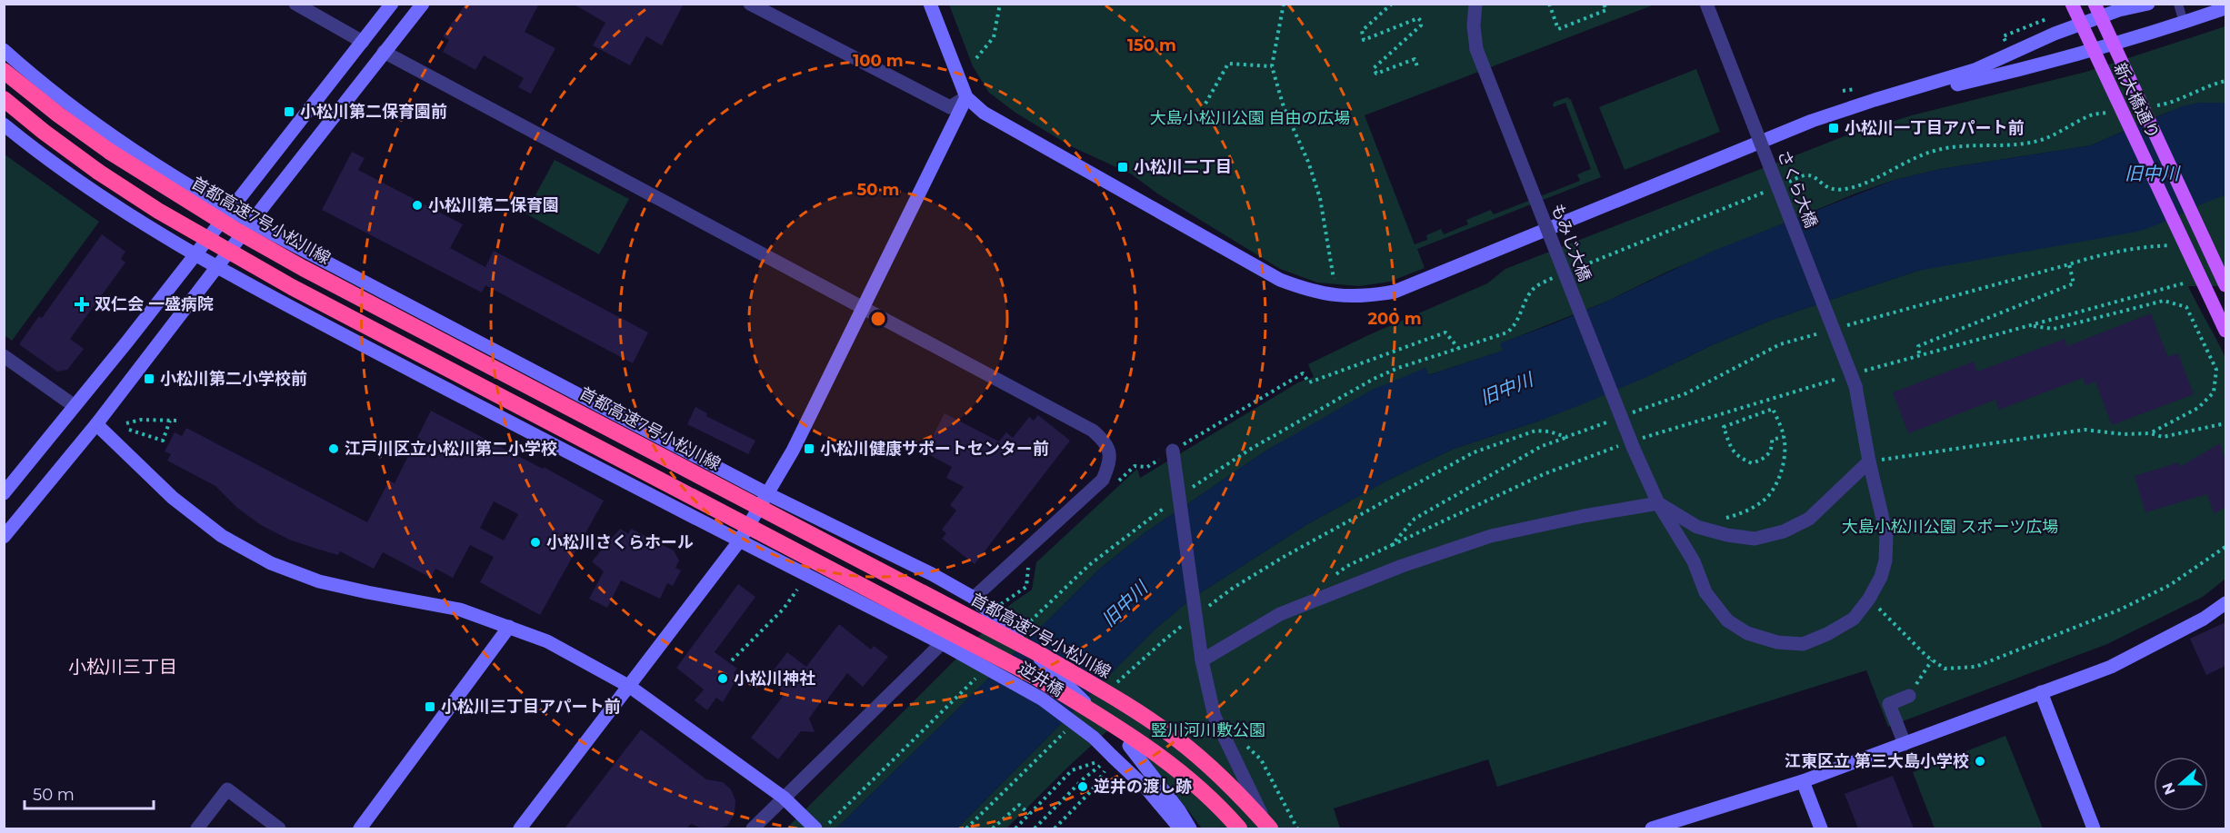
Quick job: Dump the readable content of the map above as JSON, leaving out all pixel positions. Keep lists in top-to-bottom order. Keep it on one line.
{"streets":{"highway":["首都高速7号小松川線"],"main road":["新大橋通り"],"street":["さくら大橋","もみじ大橋","逆井橋"]},"crossings":[["さくら大橋","もみじ大橋"]],"districts":["小松川三丁目"],"water":["旧中川"],"parks":["大島小松川公園 自由の広場","大島小松川公園 スポーツ広場","竪川河川敷公園"],"places":{"transit":["小松川第二保育園前","小松川一丁目アパート前","小松川二丁目","小松川第二小学校前","小松川健康サポートセンター前","小松川三丁目アパート前"],"other":["小松川第二保育園","江戸川区立小松川第二小学校","小松川さくらホール","小松川神社","江東区立 第三大島小学校","逆井の渡し跡"],"health":["双仁会 一盛病院"]},"scale_bar":"50 m","north":"left","rings":["150 m","100 m","50 m","200 m"]}
